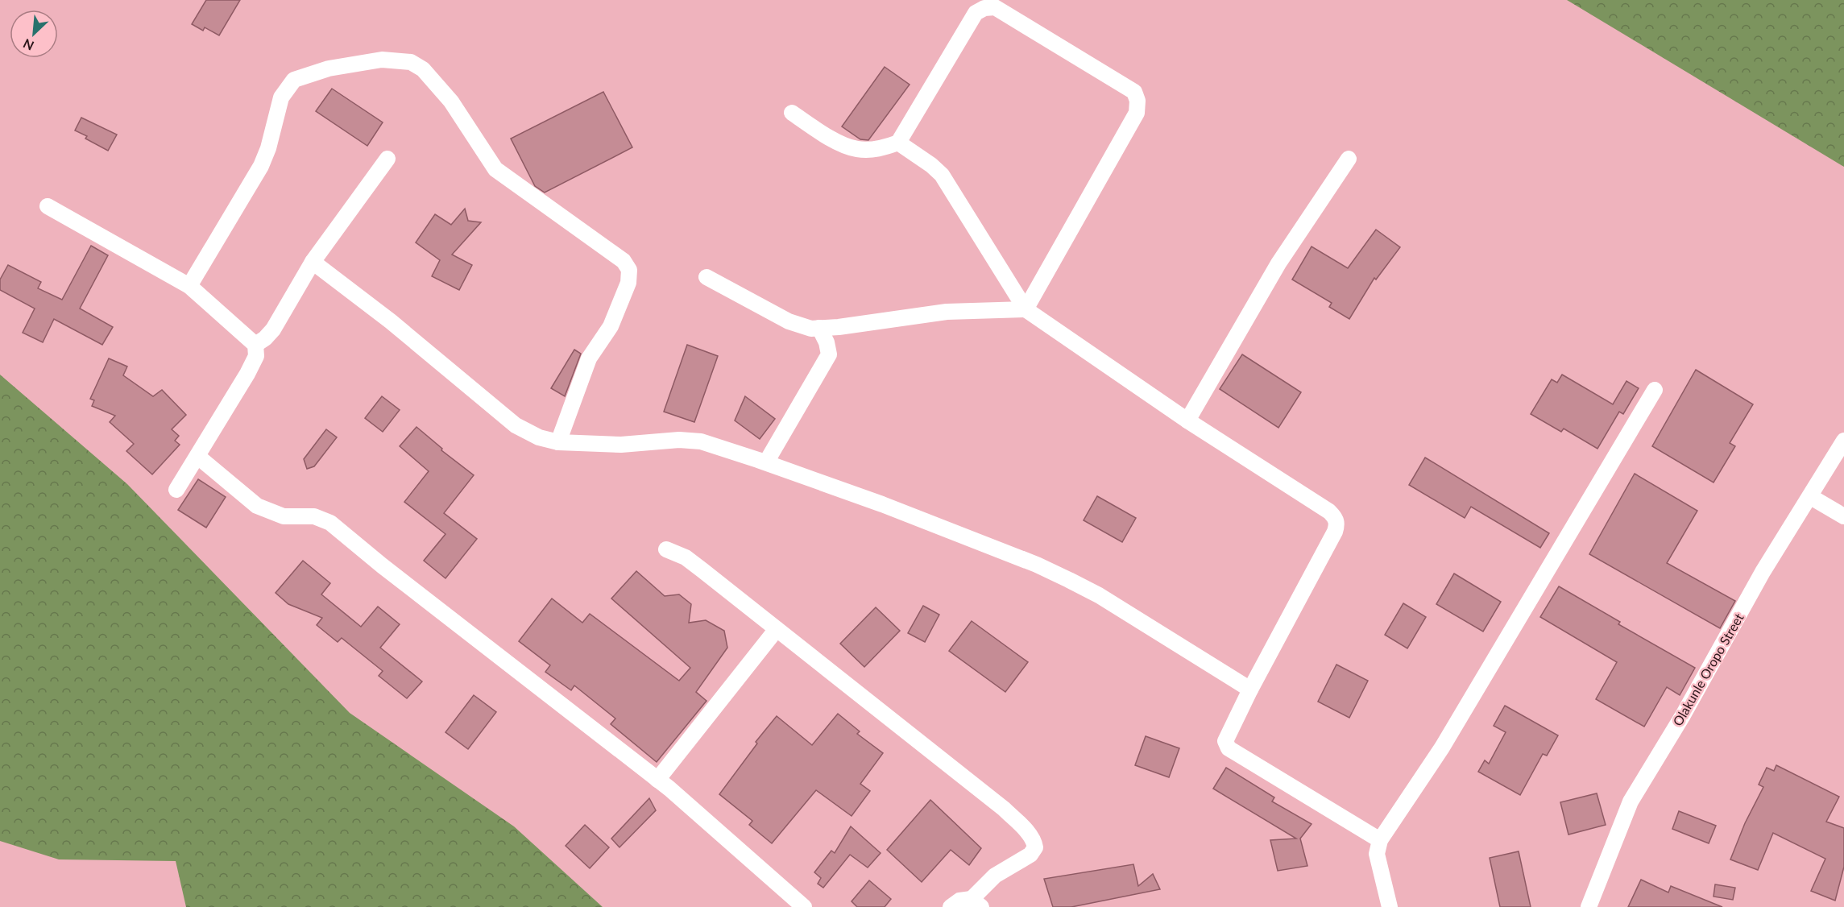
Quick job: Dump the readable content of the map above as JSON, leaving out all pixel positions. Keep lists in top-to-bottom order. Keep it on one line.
{"streets":{"street":["Olakunle Oropo Street"]},"north":"bottom left"}
